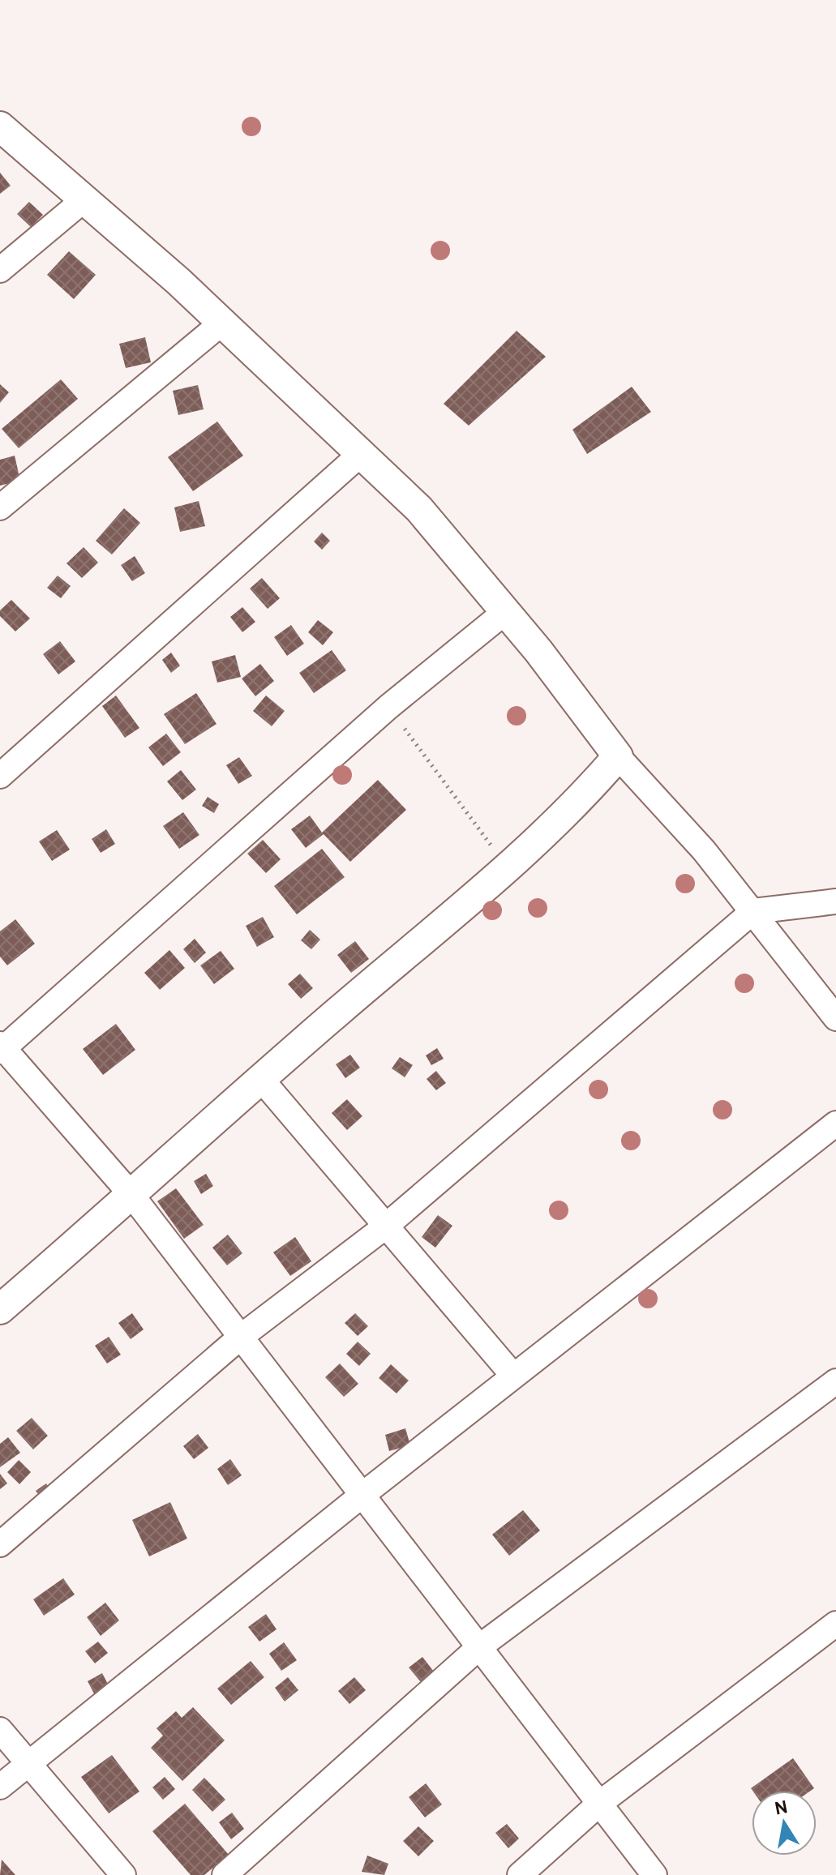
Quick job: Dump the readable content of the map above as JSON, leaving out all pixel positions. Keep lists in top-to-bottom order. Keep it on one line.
{"north":"top"}
